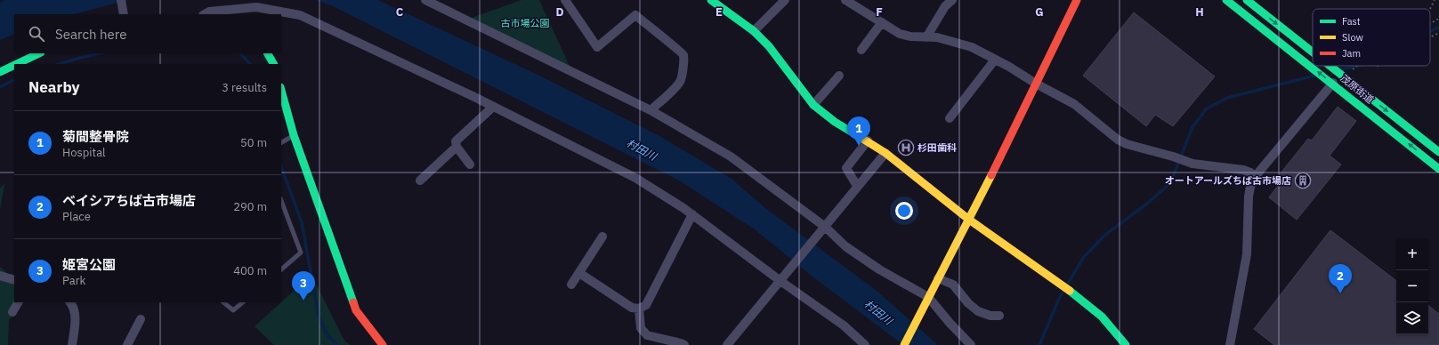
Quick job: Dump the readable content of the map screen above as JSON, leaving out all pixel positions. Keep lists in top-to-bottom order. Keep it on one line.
{"streets":{"street":["茂原街道"]},"water":["村田川"],"parks":["古市場公園"],"places":{"hospital":["杉田歯科"],"building":["オートアールズちば古市場店"]},"legend":["Fast","Slow","Jam"],"page":{"search":"Search here","heading":["Nearby","3 results"],"list":[{"mark":"1","name":"菊間整骨院","note":"Hospital","value":"50 m"},{"mark":"2","name":"ベイシアちば古市場店","note":"Place","value":"290 m"},{"mark":"3","name":"姫宮公園","note":"Park","value":"400 m"}],"pins":["1","2","3"],"map_buttons":["+","−"]},"grid":{"columns":["C","D","E","F","G","H"]}}
